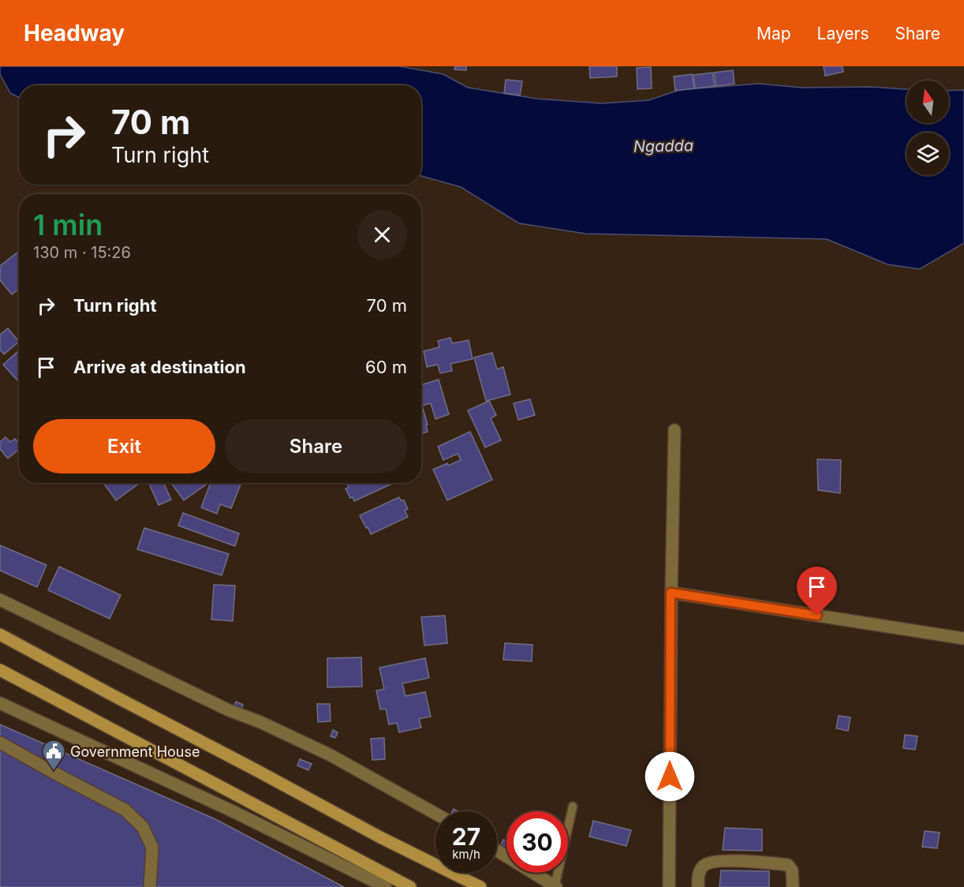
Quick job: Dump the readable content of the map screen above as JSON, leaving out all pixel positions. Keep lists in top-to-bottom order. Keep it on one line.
{"water":["Ngadda"],"places":{"public building":["Government House"]},"north":"top","page":{"header":"Headway","nav":["Map","Layers","Share"],"turn":["70 m","Turn right"],"heading":["1 min","130 m · 15:26"],"list":[{"name":"Turn right","value":"70 m"},{"name":"Arrive at destination","value":"60 m"}],"buttons":["Exit","Share"],"speed":"27 km/h","limit":"30"}}
